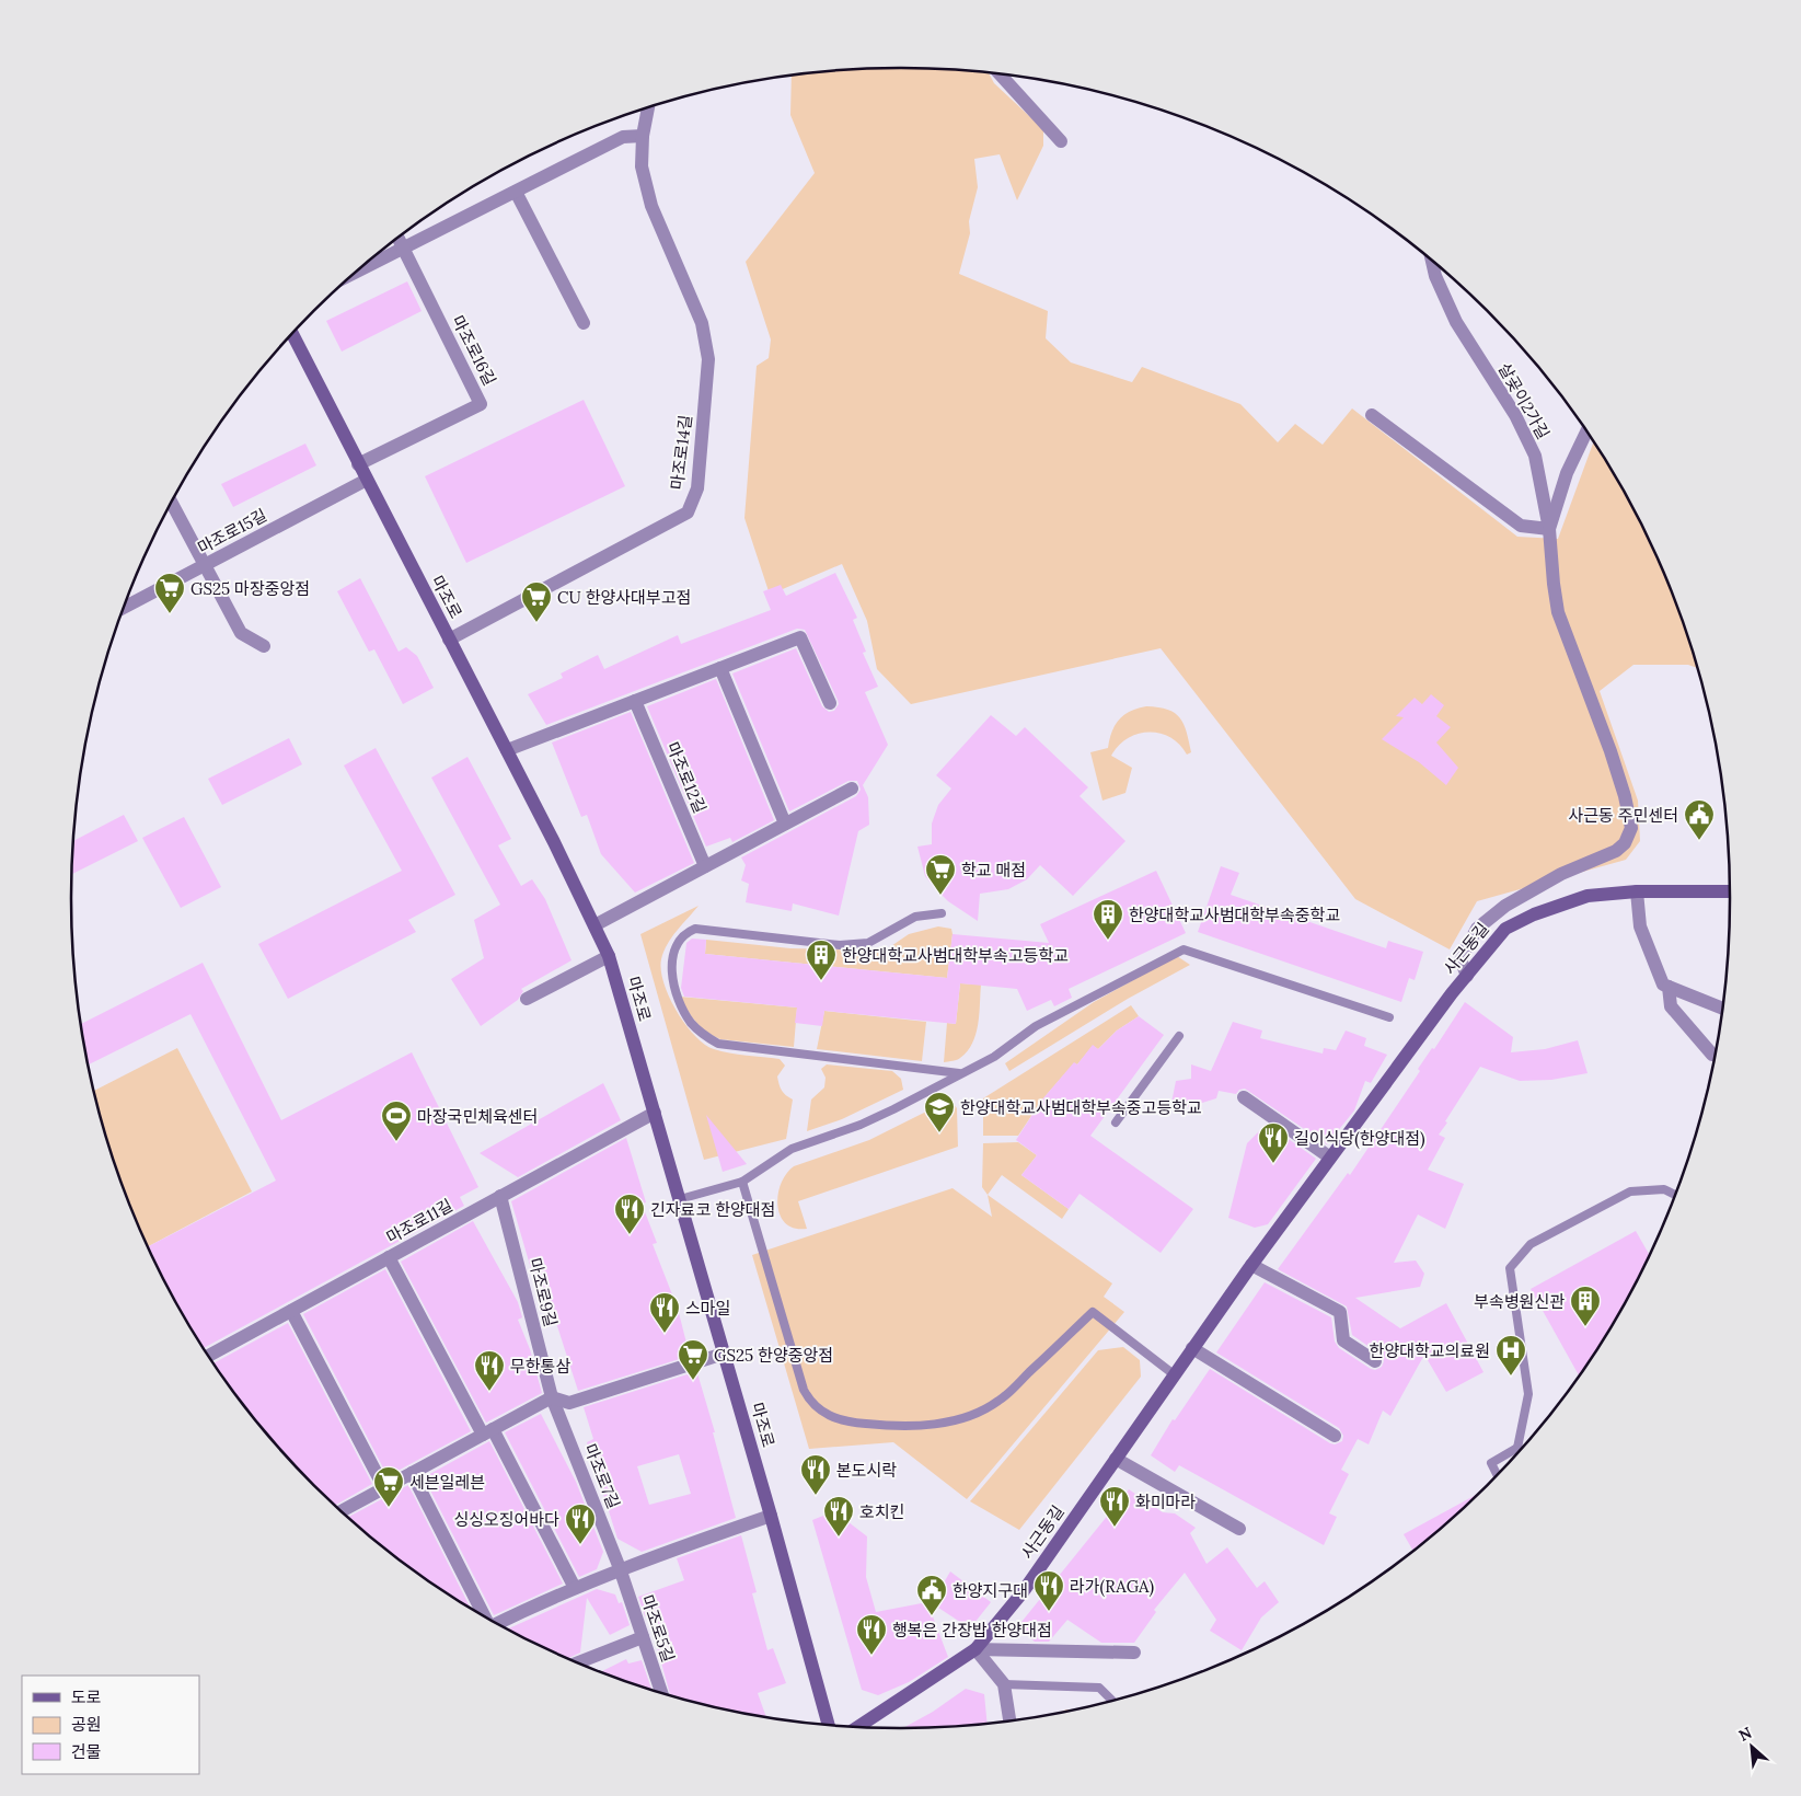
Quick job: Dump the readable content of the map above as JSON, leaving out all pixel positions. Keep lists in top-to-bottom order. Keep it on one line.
{"streets":{"main road":["마조로","사근동길"],"street":["마조로16길","살곶이2가길","마조로14길","마조로15길","마조로12길","마조로11길","마조로9길","마조로7길","마조로5길"]},"crossings":[["마조로16길","마조로"],["살곶이2가길","사근동길"],["마조로14길","마조로"],["마조로15길","마조로"],["마조로","마조로11길"],["마조로11길","마조로9길"],["마조로9길","마조로7길"],["마조로7길","마조로5길"]],"places":{"supermarket":["GS25 마장중앙점","CU 한양사대부고점","학교 매점","GS25 한양중앙점","세븐일레븐"],"public building":["사근동 주민센터","한양지구대"],"building":["한양대학교사범대학부속중학교","한양대학교사범대학부속고등학교","부속병원신관"],"school or university":["한양대학교사범대학부속중고등학교"],"sports":["마장국민체육센터"],"restaurant":["길이식당(한양대점)","긴자료코 한양대점","스마일","무한통삼","본도시락","화미마라","호치킨","싱싱오징어바다","라가(RAGA)","행복은 간장밥 한양대점"],"hospital":["한양대학교의료원"]},"legend":["도로","공원","건물"],"north":"top left"}
